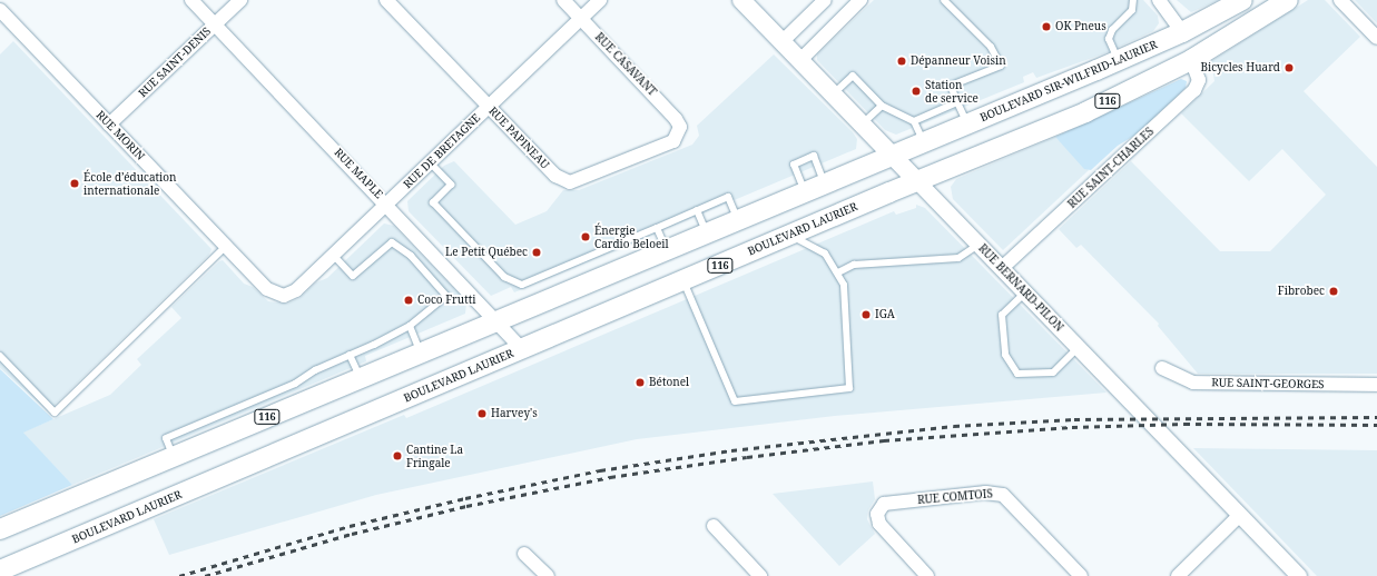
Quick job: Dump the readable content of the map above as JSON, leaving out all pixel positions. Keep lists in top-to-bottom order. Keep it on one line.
{"streets":{"main road":["BOULEVARD SIR-WILFRID-LAURIER","116","BOULEVARD LAURIER","RUE BERNARD-PILON"],"street":["RUE SAINT-DENIS","RUE CASAVANT","RUE MORIN","RUE PAPINEAU","RUE DE BRETAGNE","RUE SAINT-CHARLES","RUE MAPLE","RUE SAINT-GEORGES","RUE COMTOIS"]},"crossings":[["RUE SAINT-DENIS","RUE MORIN"],["RUE SAINT-DENIS","RUE MAPLE"],["RUE CASAVANT","RUE PAPINEAU"],["RUE CASAVANT","RUE DE BRETAGNE"],["BOULEVARD SIR-WILFRID-LAURIER","116"],["BOULEVARD SIR-WILFRID-LAURIER","RUE BERNARD-PILON"],["116","RUE SAINT-CHARLES"],["116","RUE MAPLE"],["116","BOULEVARD LAURIER"],["116","RUE BERNARD-PILON"],["RUE MORIN","RUE DE BRETAGNE"],["RUE PAPINEAU","RUE DE BRETAGNE"],["RUE DE BRETAGNE","RUE MAPLE"],["RUE SAINT-CHARLES","RUE BERNARD-PILON"],["RUE MAPLE","BOULEVARD LAURIER"],["BOULEVARD LAURIER","RUE BERNARD-PILON"]],"places":["OK Pneus","Dépanneur Voisin","Bicycles Huard","Station de service","École d’éducation internationale","Énergie Cardio Beloeil","Le Petit Québec","Fibrobec","Coco Frutti","IGA","Bétonel","Harvey's","Cantine La Fringale"]}
